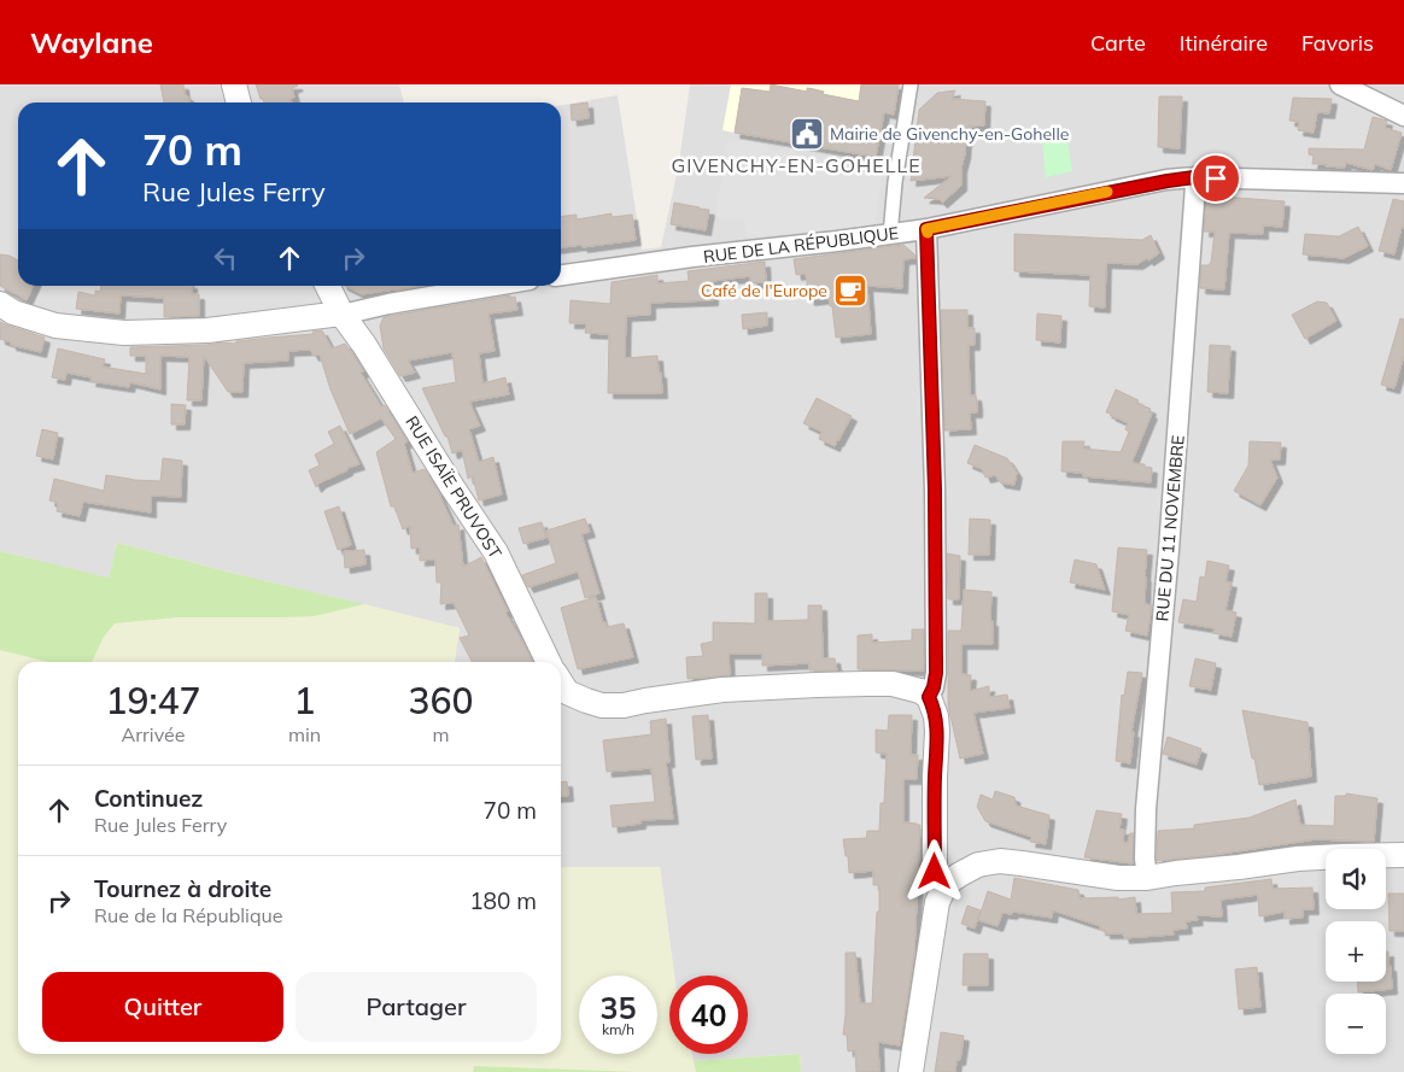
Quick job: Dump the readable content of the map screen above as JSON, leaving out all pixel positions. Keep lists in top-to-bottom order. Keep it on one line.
{"streets":{"street":["RUE DE LA RÉPUBLIQUE","RUE ISAÏE PRUVOST","RUE DU 11 NOVEMBRE"]},"crossings":[["RUE DE LA RÉPUBLIQUE","RUE DU 11 NOVEMBRE"]],"districts":["GIVENCHY-EN-GOHELLE"],"places":{"public building":["Mairie de Givenchy-en-Gohelle"],"cafe":["Café de l'Europe"]},"page":{"header":"Waylane","nav":["Carte","Itinéraire","Favoris"],"turn":["70 m","Rue Jules Ferry"],"eta":["19:47","Arrivée","1","min","360","m"],"list":[{"name":"Continuez","note":"Rue Jules Ferry","value":"70 m"},{"name":"Tournez à droite","note":"Rue de la République","value":"180 m"}],"map_buttons":["+","−"],"buttons":["Quitter","Partager"],"speed":"35 km/h","limit":"40"}}
